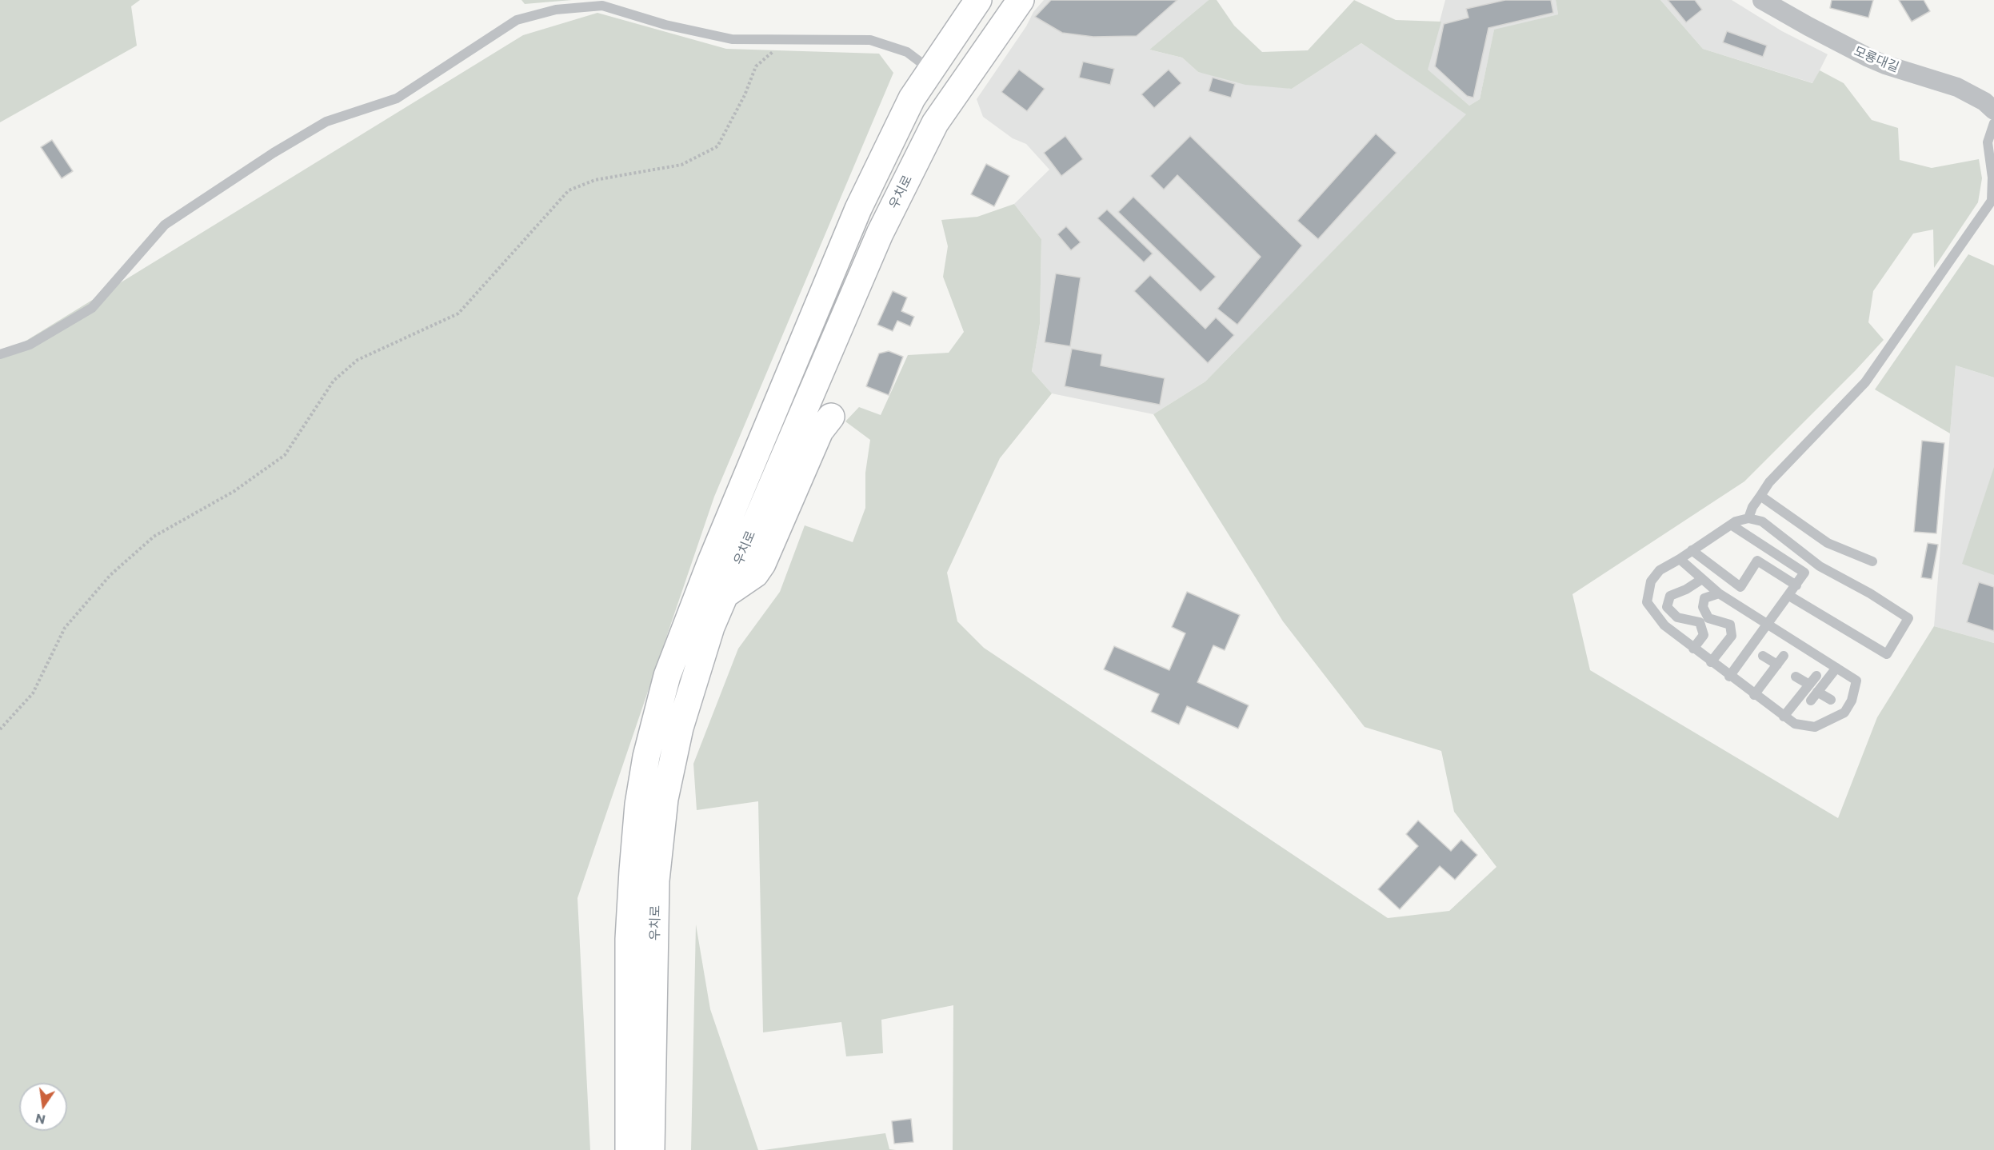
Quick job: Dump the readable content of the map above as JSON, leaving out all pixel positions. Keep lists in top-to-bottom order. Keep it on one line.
{"streets":{"main road":["우치로"],"street":["모룡대길"]},"north":"bottom"}
